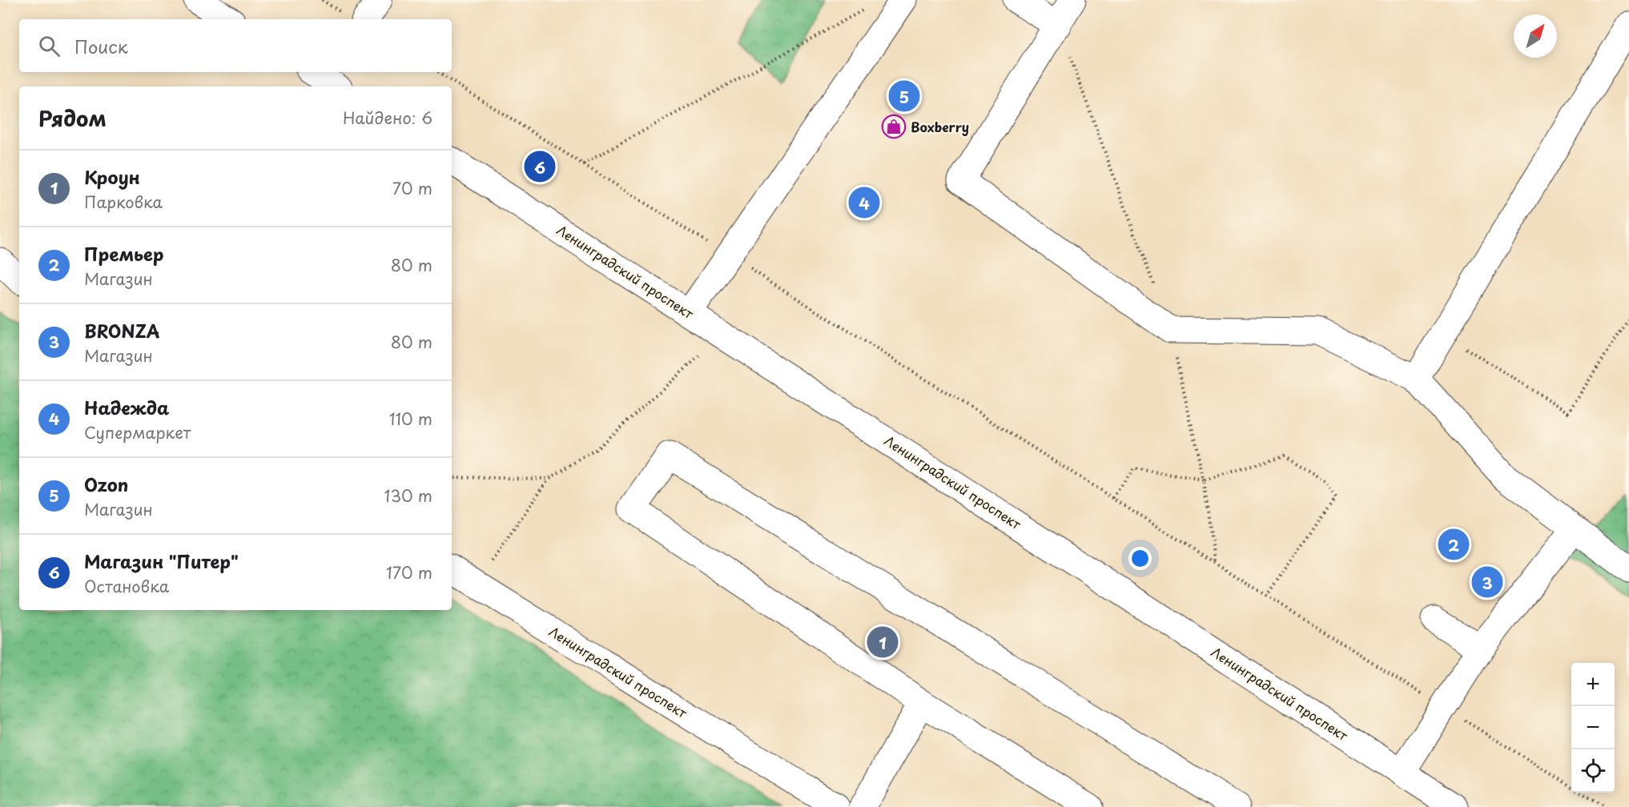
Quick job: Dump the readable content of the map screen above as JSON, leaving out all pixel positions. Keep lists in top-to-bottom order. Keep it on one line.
{"streets":{"main road":["Ленинградский проспект"]},"places":{"shop":["Boxberry"]},"north":"top right","page":{"search":"Поиск","pins":["5","6","4","2","3","1"],"heading":["Рядом","Найдено: 6"],"list":[{"mark":"1","name":"Кроун","note":"Парковка","value":"70 m"},{"mark":"2","name":"Премьер","note":"Магазин","value":"80 m"},{"mark":"3","name":"BRONZA","note":"Магазин","value":"80 m"},{"mark":"4","name":"Надежда","note":"Супермаркет","value":"110 m"},{"mark":"5","name":"Ozon","note":"Магазин","value":"130 m"},{"mark":"6","name":"Магазин \"Питер\"","note":"Остановка","value":"170 m"}],"map_buttons":["+","−"]}}
